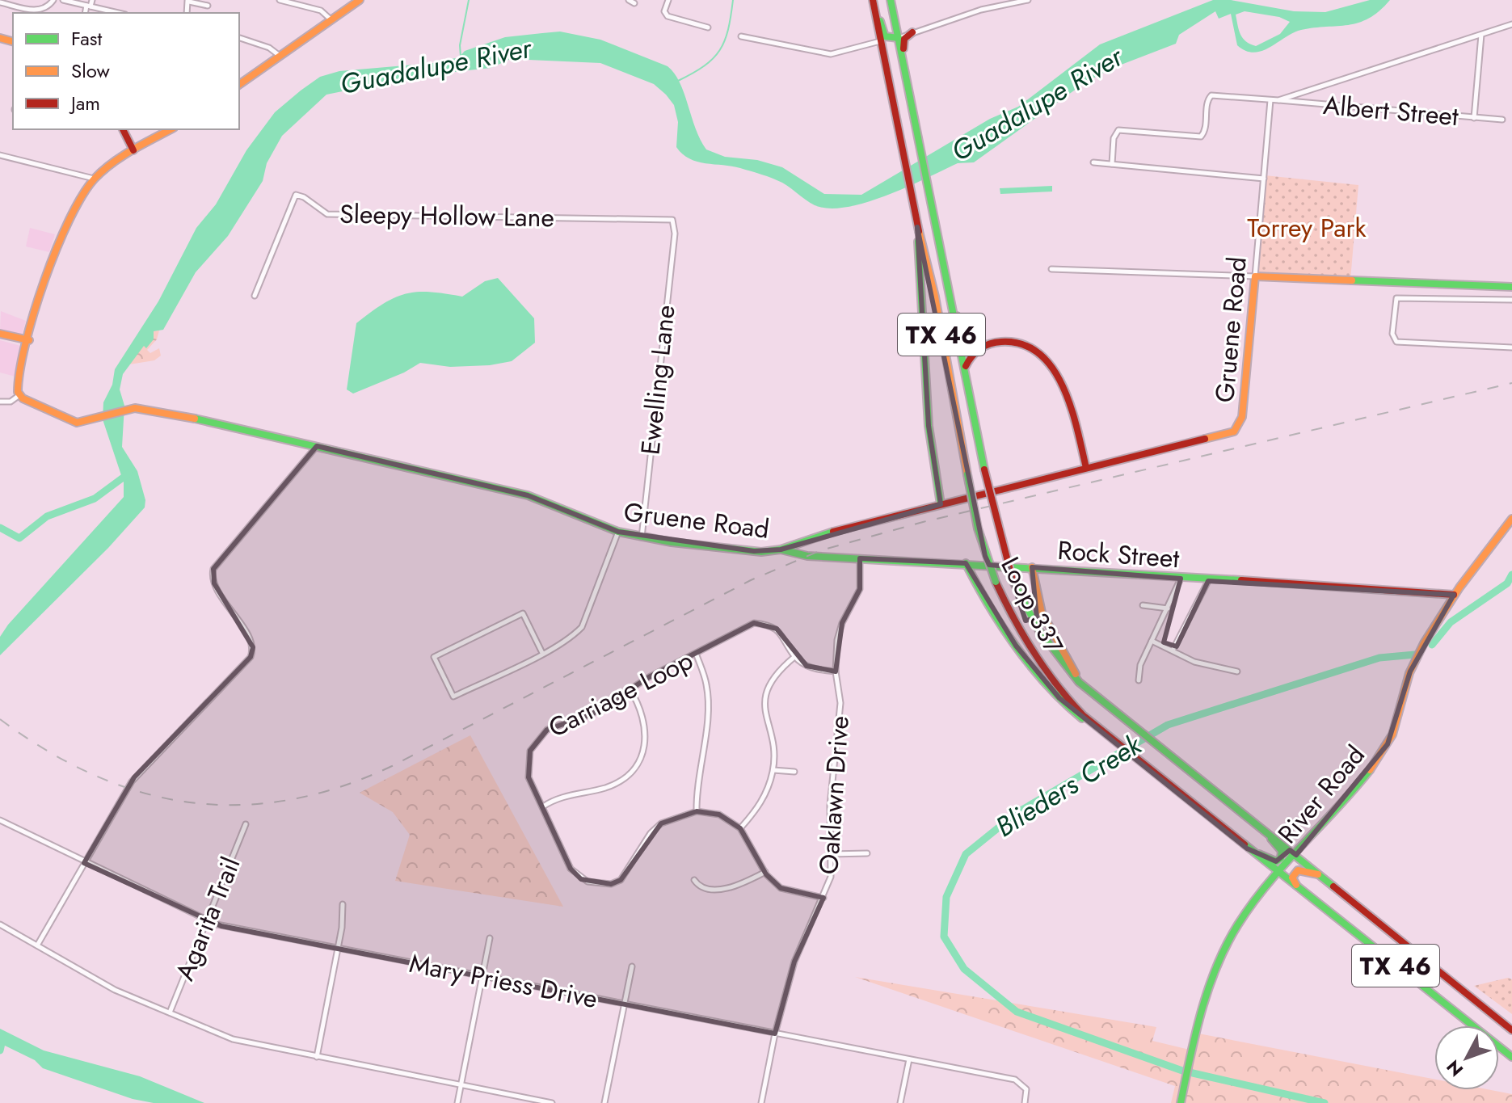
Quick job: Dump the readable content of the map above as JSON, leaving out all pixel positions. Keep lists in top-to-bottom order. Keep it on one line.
{"streets":{"main road":["Gruene Road","TX 46","Rock Street","Loop 337","River Road"],"street":["Albert Street","Sleepy Hollow Lane","Ewelling Lane","Carriage Loop","Oaklawn Drive","Agarita Trail","Mary Priess Drive"]},"crossings":[["Sleepy Hollow Lane","Ewelling Lane"],["Gruene Road","Ewelling Lane"],["Gruene Road","Rock Street"],["Rock Street","River Road"],["Rock Street","Oaklawn Drive"],["Loop 337","River Road"],["Oaklawn Drive","Mary Priess Drive"],["Agarita Trail","Mary Priess Drive"]],"water":["Guadalupe River","Blieders Creek"],"parks":["Torrey Park"],"legend":["Fast","Slow","Jam"],"north":"bottom left"}
